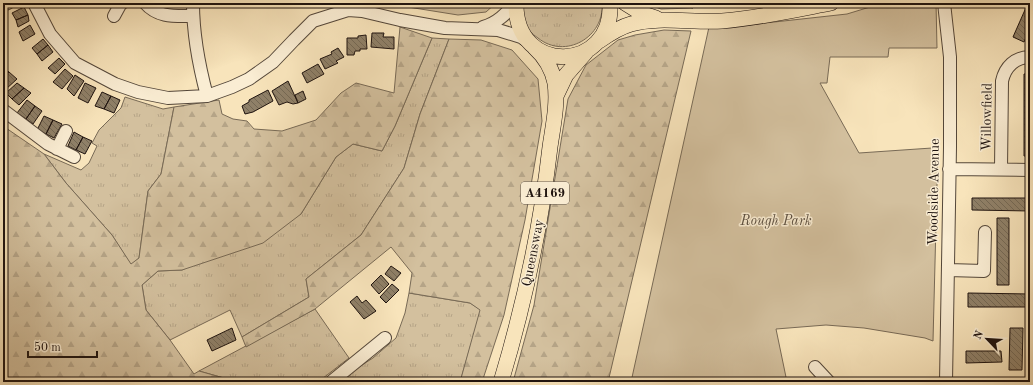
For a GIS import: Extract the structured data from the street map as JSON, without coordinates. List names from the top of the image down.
{
  "streets": {
    "main road": ["A4169", "Queensway"],
    "street": ["Willowfield", "Woodside Avenue"]
  },
  "crossings": [
    ["Willowfield", "Woodside Avenue"]
  ],
  "parks": ["Rough Park"],
  "scale_bar": "50 m",
  "north": "top left"
}
